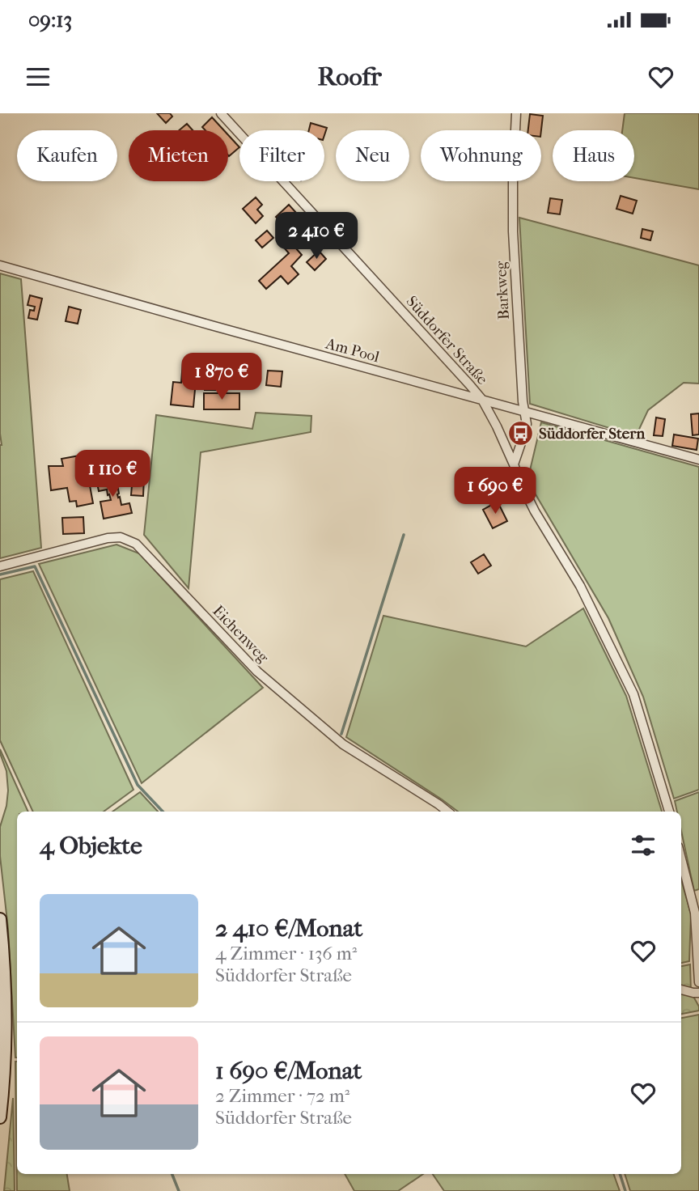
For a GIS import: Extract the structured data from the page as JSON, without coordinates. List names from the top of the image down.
{
  "streets": {
    "street": [
      "Barkweg",
      "Süddorfer Straße",
      "Am Pool",
      "Eichenweg"
    ]
  },
  "crossings": [
    ["Barkweg", "Süddorfer Straße"],
    ["Barkweg", "Am Pool"],
    ["Süddorfer Straße", "Am Pool"]
  ],
  "places": {
    "bus stop": ["Süddorfer Stern"]
  },
  "page": {
    "status": "09:13",
    "header": "Roofr",
    "chip": [
      "Kaufen",
      "Mieten",
      "Filter",
      "Neu",
      "Wohnung",
      "Haus"
    ],
    "price": [
      "2 410 €",
      "1 870 €",
      "1 110 €",
      "1 690 €"
    ],
    "heading": "4 Objekte",
    "list": [
      {
        "name": "2 410 €/Monat",
        "note": "4 Zimmer · 136 m² · Süddorfer Straße"
      },
      {
        "name": "1 690 €/Monat",
        "note": "2 Zimmer · 72 m² · Süddorfer Straße"
      }
    ]
  }
}
